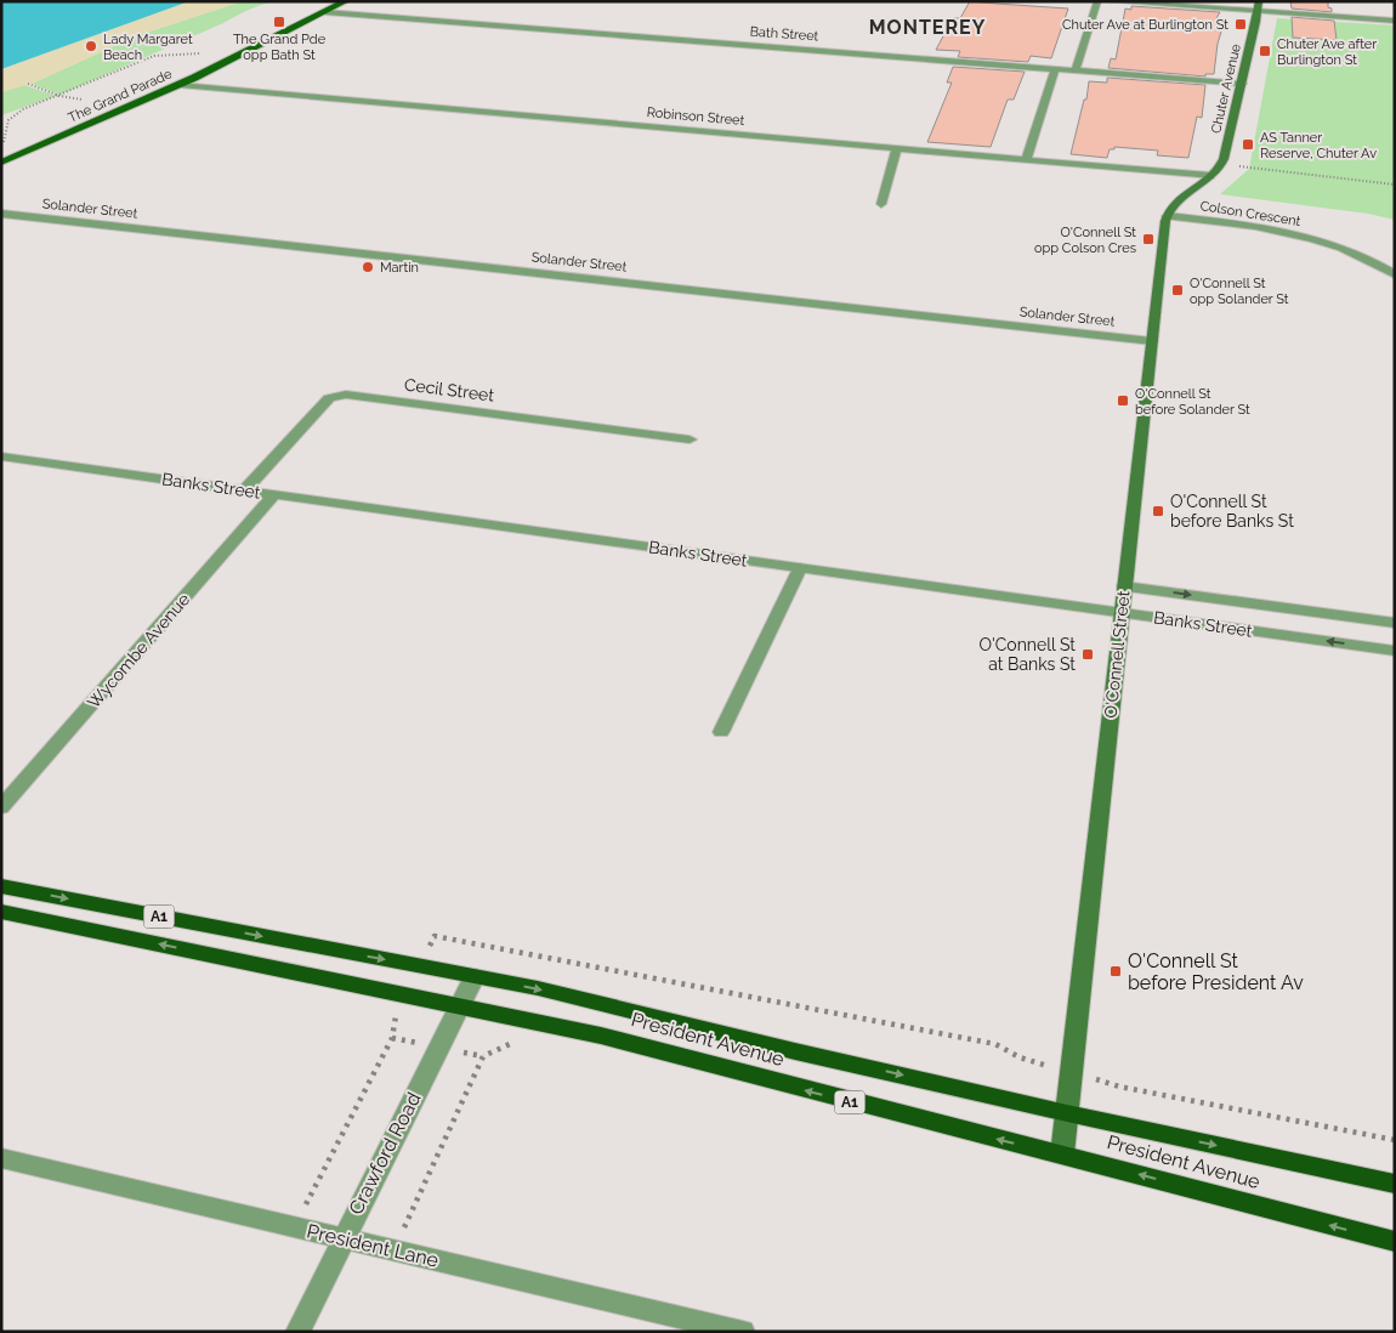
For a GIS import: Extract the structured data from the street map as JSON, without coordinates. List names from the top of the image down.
{
  "streets": {
    "highway": ["A1", "President Avenue"],
    "main road": ["Chuter Avenue", "The Grand Parade", "O'Connell Street"],
    "street": [
      "Bath Street",
      "Robinson Street",
      "Solander Street",
      "Colson Crescent",
      "Cecil Street",
      "Banks Street",
      "Wycombe Avenue",
      "Crawford Road",
      "President Lane"
    ]
  },
  "crossings": [
    ["Bath Street", "Chuter Avenue"],
    ["Bath Street", "The Grand Parade"],
    ["The Grand Parade", "Robinson Street"],
    ["Solander Street", "O'Connell Street"],
    ["Colson Crescent", "O'Connell Street"],
    ["Cecil Street", "Banks Street"],
    ["Banks Street", "Wycombe Avenue"],
    ["Banks Street", "O'Connell Street"],
    ["O'Connell Street", "President Avenue"],
    ["President Avenue", "Crawford Road"],
    ["Crawford Road", "President Lane"]
  ],
  "districts": ["MONTEREY"],
  "places": {
    "transit": [
      "The Grand Pde opp Bath St",
      "Chuter Ave at Burlington St",
      "Chuter Ave after Burlington St",
      "AS Tanner Reserve, Chuter Av",
      "O'Connell St opp Colson Cres",
      "O'Connell St opp Solander St",
      "O'Connell St before Solander St",
      "O'Connell St before Banks St",
      "O'Connell St at Banks St",
      "O'Connell St before President Av"
    ],
    "other": ["Lady Margaret Beach", "Martin"]
  }
}
